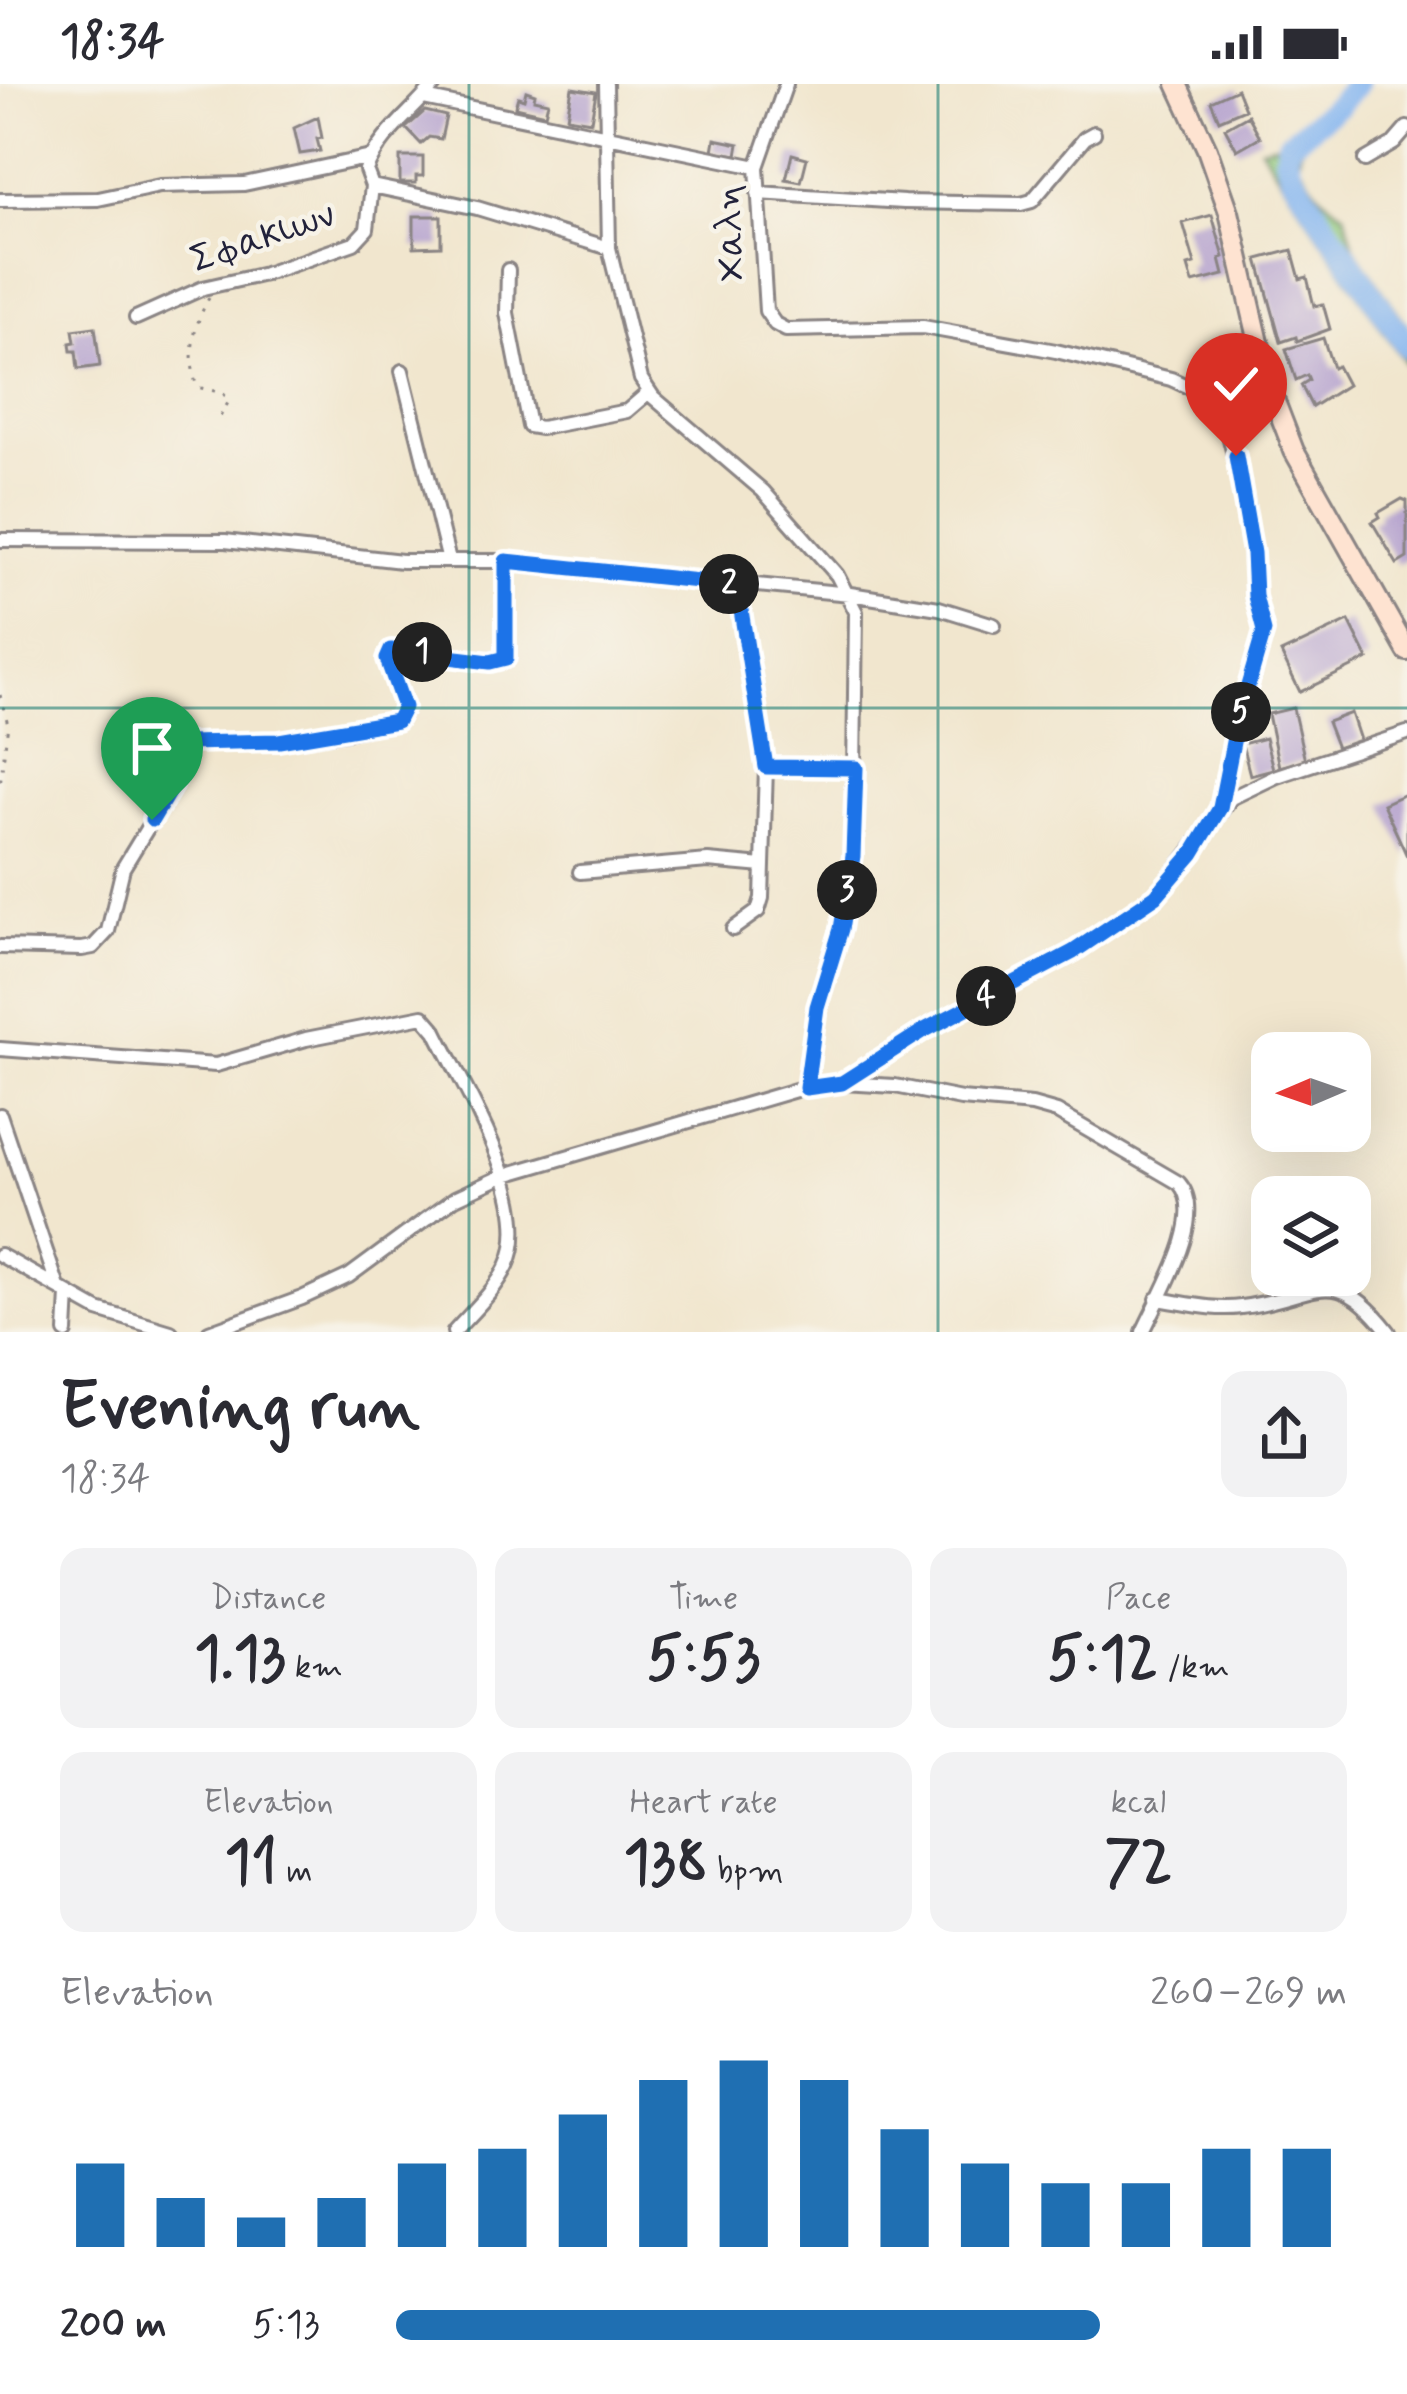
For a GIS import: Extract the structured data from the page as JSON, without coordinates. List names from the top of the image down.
{
  "streets": {
    "street": ["Χαλη", "Σφακιων"]
  },
  "north": "left",
  "page": {
    "status": "18:34",
    "pins": [
      "2",
      "1",
      "5",
      "3",
      "4"
    ],
    "heading": ["Evening run", "18:34"],
    "stats": [
      ["Distance", "1.13 km"],
      ["Time", "5:53"],
      ["Pace", "5:12 /km"],
      ["Elevation", "11 m"],
      ["Heart rate", "138 bpm"],
      ["kcal", "72"]
    ],
    "chart": ["Elevation", "260–269 m"],
    "list": [
      {
        "name": "200 m",
        "note": "5:13"
      }
    ]
  }
}
